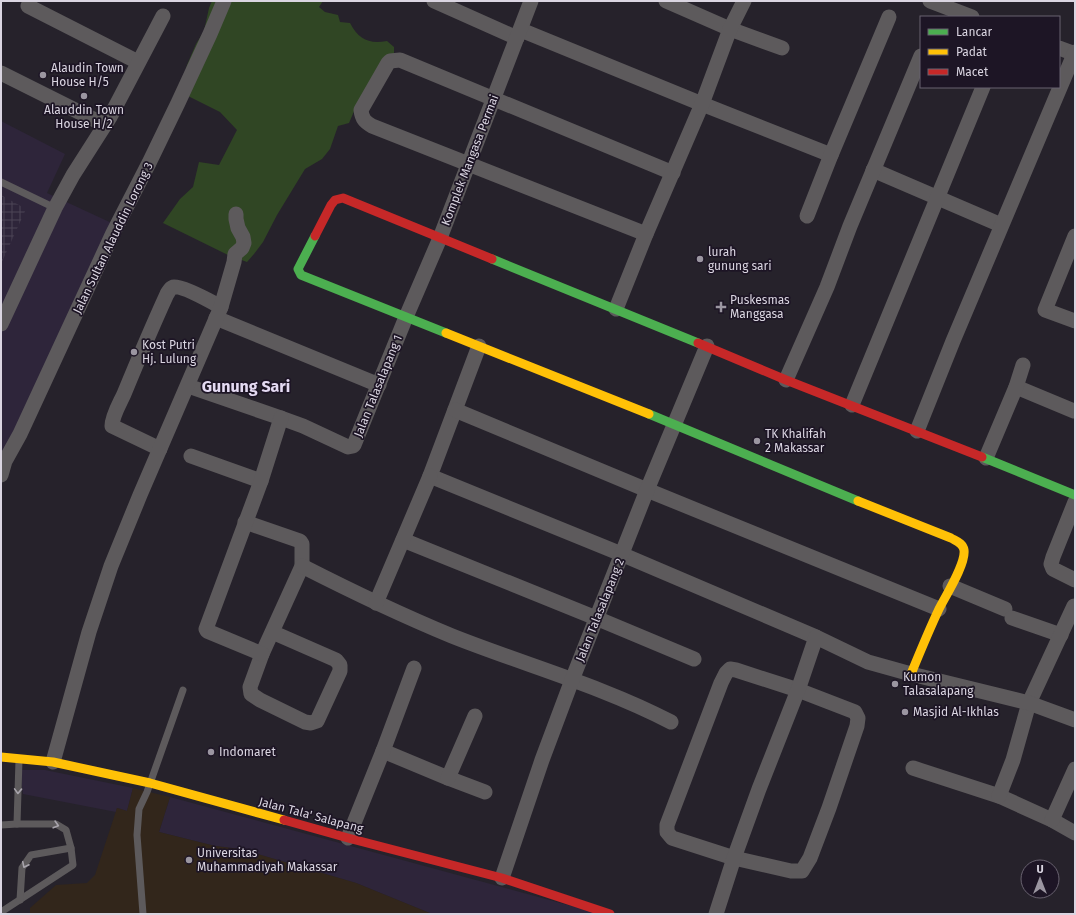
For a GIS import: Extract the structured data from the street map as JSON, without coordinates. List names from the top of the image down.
{
  "streets": {
    "street": [
      "Komplek Mangasa Permai",
      "Jalan Sultan Alauddin Lorong 3",
      "Jalan Talasalapang 1",
      "Jalan Talasalapang 2",
      "Jalan Tala' Salapang"
    ]
  },
  "crossings": [
    ["Komplek Mangasa Permai", "Jalan Talasalapang 1"],
    ["Jalan Talasalapang 2", "Jalan Tala' Salapang"]
  ],
  "districts": ["Gunung Sari"],
  "places": {
    "other": [
      "Alaudin Town House H/5",
      "Alauddin Town House H/2",
      "lurah gunung sari",
      "Kost Putri Hj. Lulung",
      "TK Khalifah 2 Makassar",
      "Kumon Talasalapang",
      "Masjid Al-Ikhlas",
      "Indomaret",
      "Universitas Muhammadiyah Makassar"
    ],
    "health": ["Puskesmas Manggasa"]
  },
  "legend": ["Lancar", "Padat", "Macet"],
  "north": "top"
}
